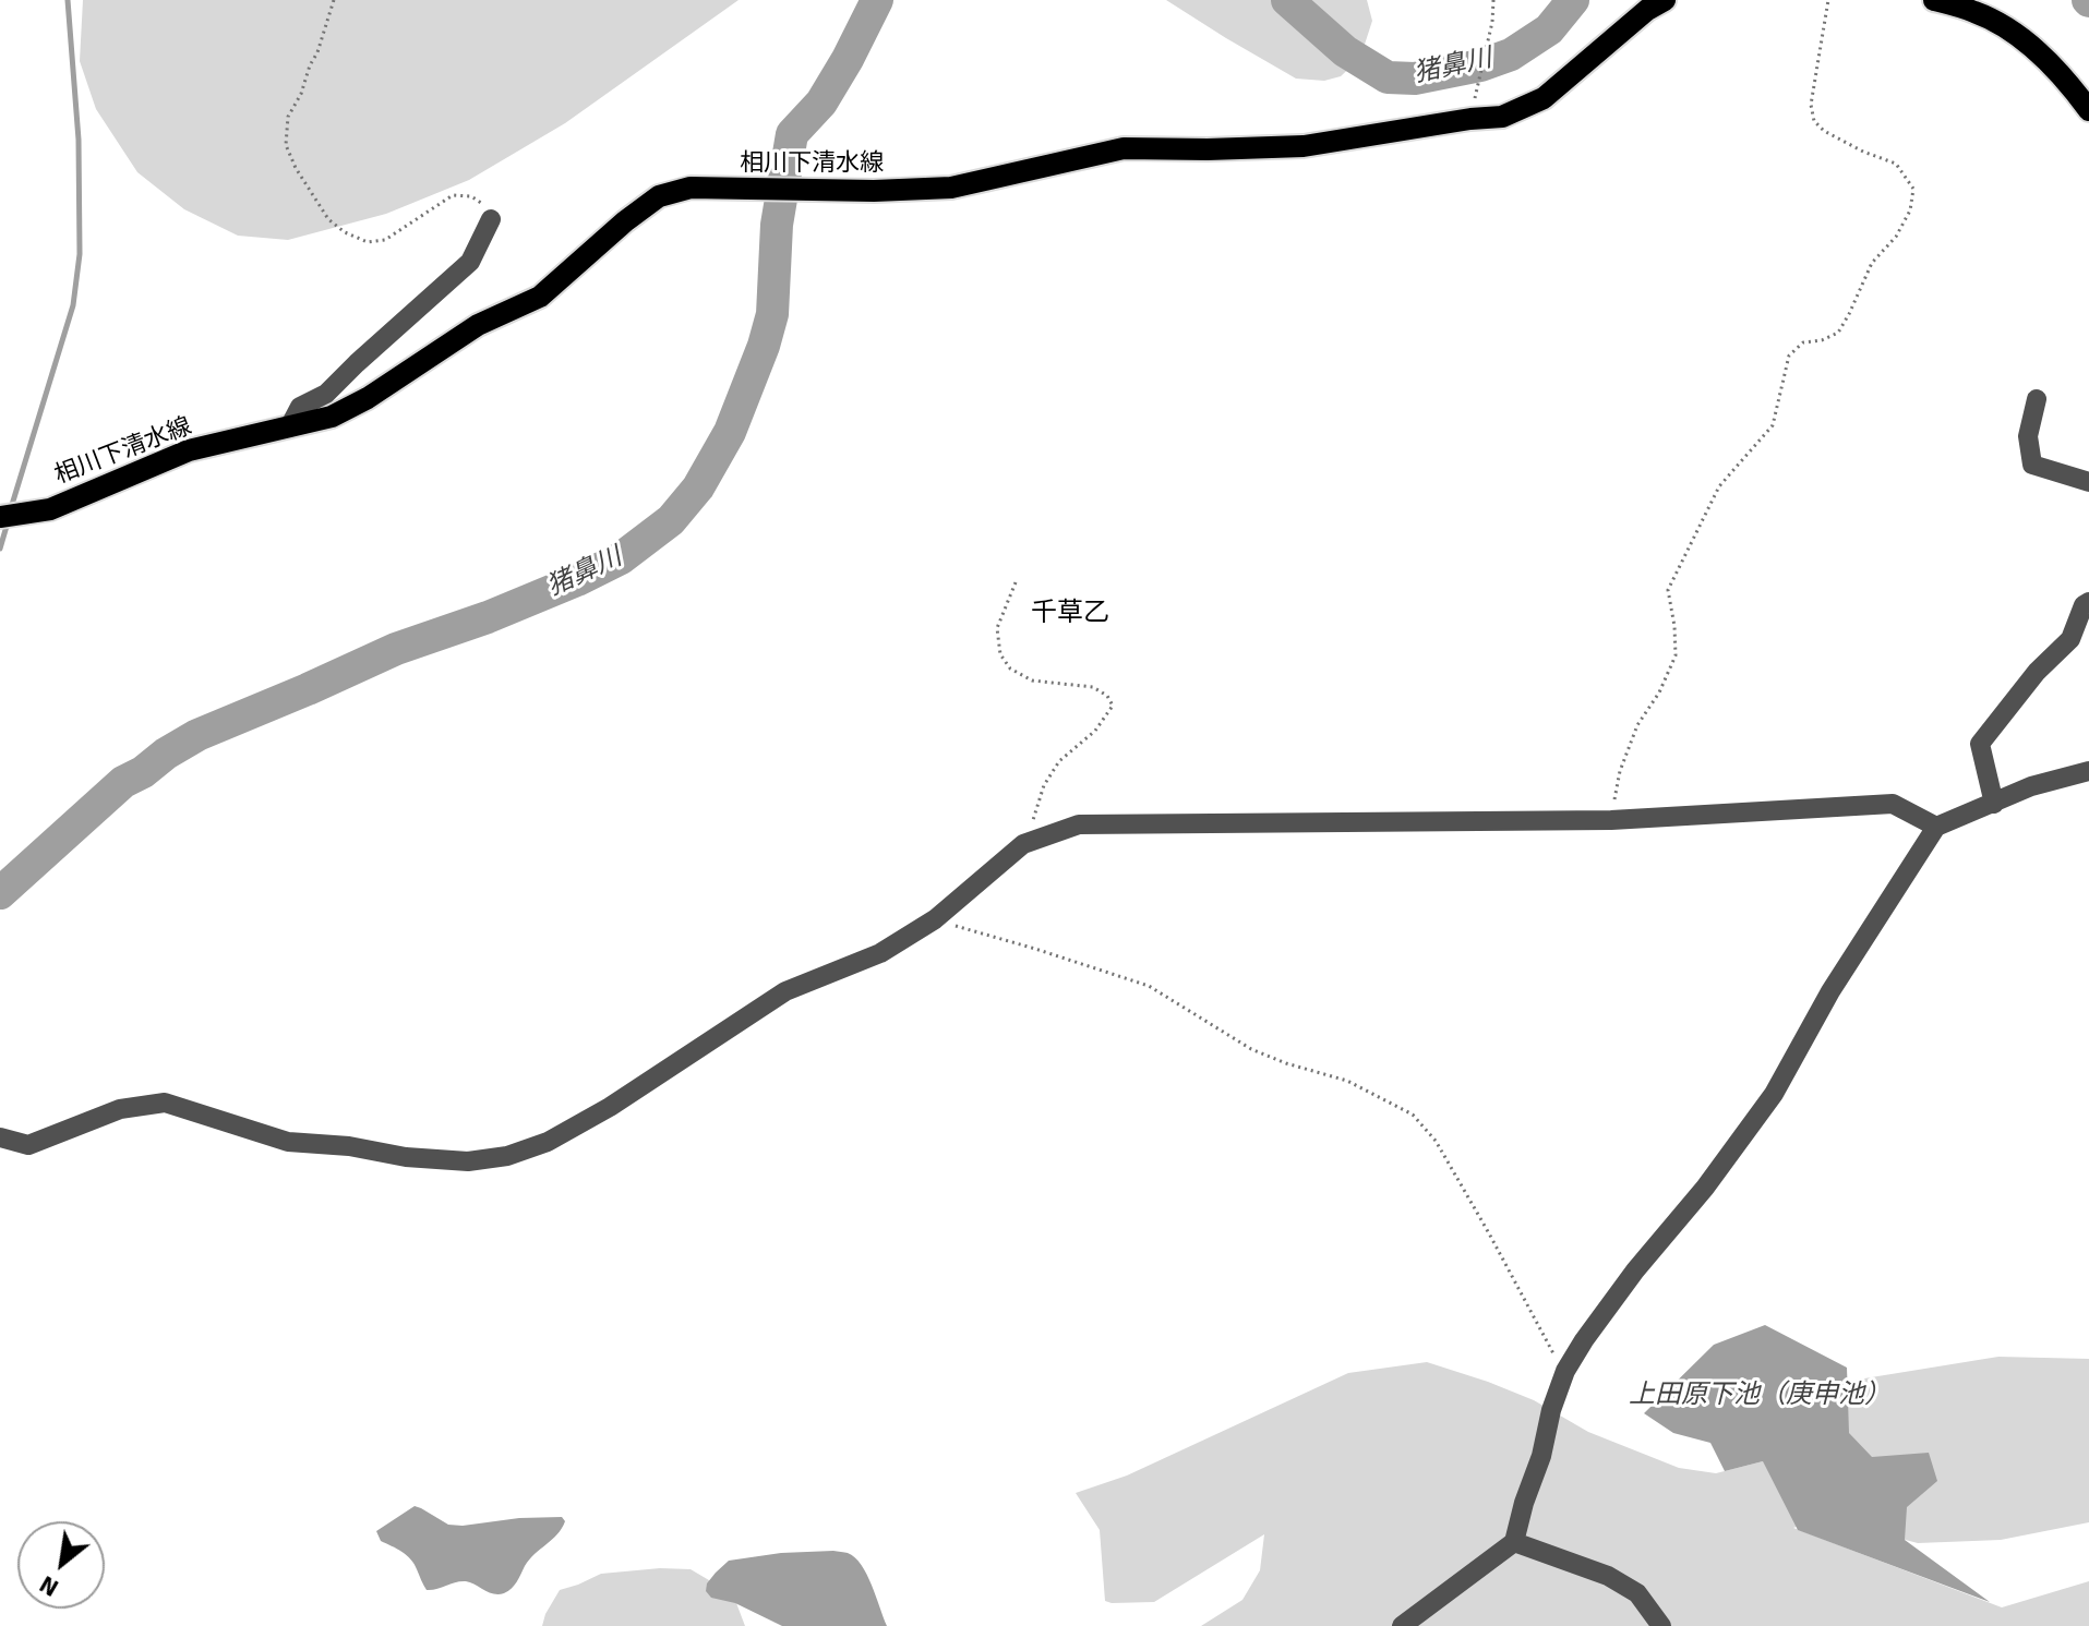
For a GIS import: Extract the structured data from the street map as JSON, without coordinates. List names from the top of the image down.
{
  "streets": {
    "main road": ["相川下清水線"]
  },
  "districts": ["千草乙"],
  "water": ["猪鼻川", "上田原下池（庚申池）"],
  "north": "bottom left"
}
